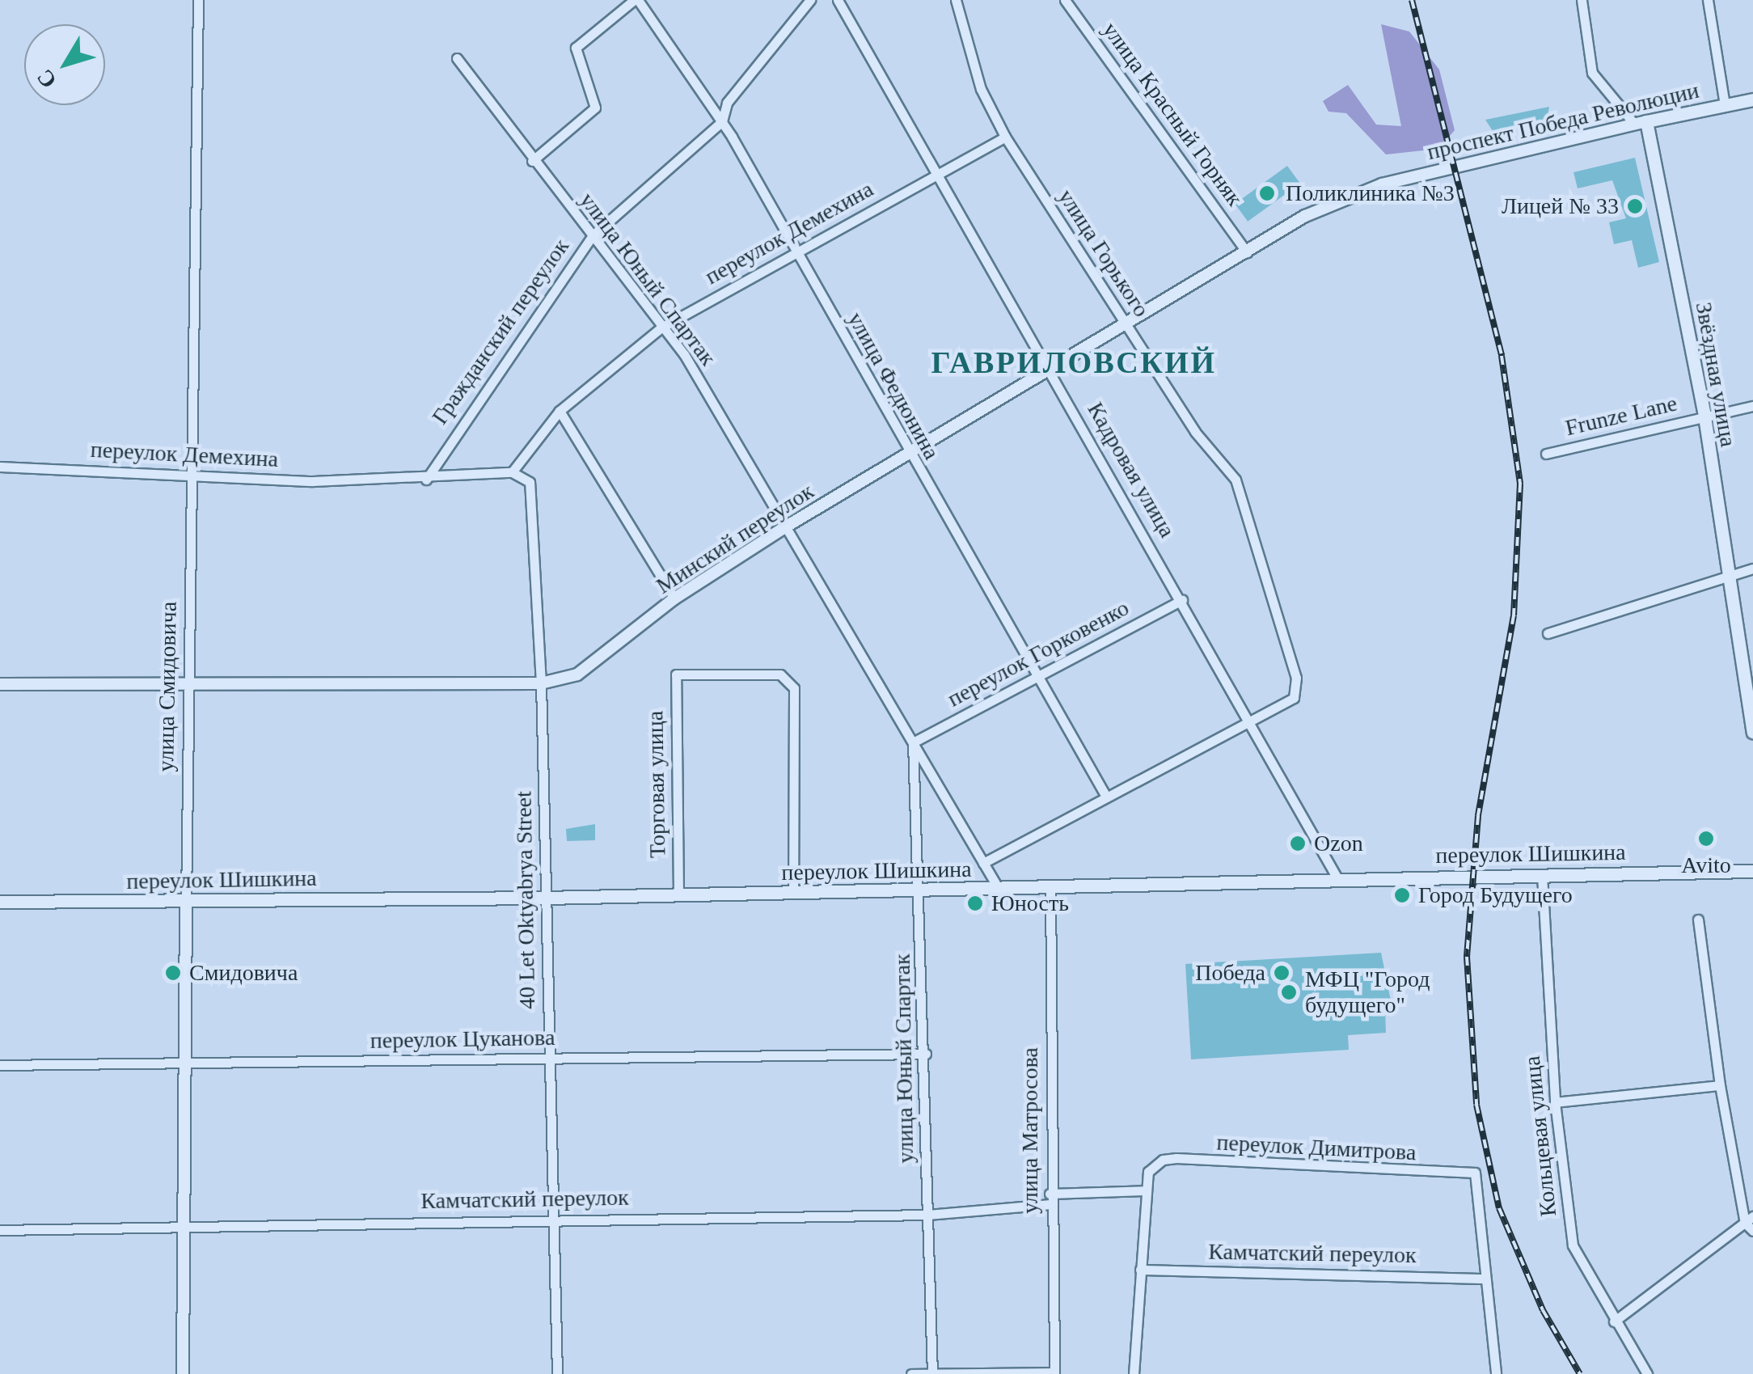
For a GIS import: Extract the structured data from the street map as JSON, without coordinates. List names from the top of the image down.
{
  "streets": {
    "main road": ["проспект Победа Революции", "Звёздная улица", "переулок Шишкина"],
    "street": [
      "улица Красный Горняк",
      "переулок Демехина",
      "улица Горького",
      "улица Юный Спартак",
      "Гражданский переулок",
      "улица Федюнина",
      "Frunze Lane",
      "Кадровая улица",
      "Минский переулок",
      "переулок Горковенко",
      "улица Смидовича",
      "Торговая улица",
      "40 Let Oktyabrya Street",
      "переулок Цуканова",
      "улица Матросова",
      "Кольцевая улица",
      "переулок Димитрова",
      "Камчатский переулок"
    ]
  },
  "crossings": [
    ["улица Красный Горняк", "Минский переулок"],
    ["проспект Победа Революции", "Звёздная улица"],
    ["проспект Победа Революции", "Минский переулок"],
    ["переулок Демехина", "улица Горького"],
    ["переулок Демехина", "улица Юный Спартак"],
    ["переулок Демехина", "Гражданский переулок"],
    ["переулок Демехина", "улица Федюнина"],
    ["переулок Демехина", "Кадровая улица"],
    ["переулок Демехина", "улица Смидовича"],
    ["переулок Демехина", "40 Let Oktyabrya Street"],
    ["улица Горького", "Минский переулок"],
    ["улица Горького", "переулок Шишкина"],
    ["улица Юный Спартак", "Гражданский переулок"],
    ["улица Юный Спартак", "Минский переулок"],
    ["улица Юный Спартак", "переулок Горковенко"],
    ["улица Юный Спартак", "переулок Шишкина"],
    ["улица Юный Спартак", "переулок Цуканова"],
    ["улица Юный Спартак", "Камчатский переулок"],
    ["Гражданский переулок", "улица Федюнина"],
    ["Звёздная улица", "Frunze Lane"],
    ["улица Федюнина", "Минский переулок"],
    ["улица Федюнина", "переулок Горковенко"],
    ["улица Федюнина", "переулок Шишкина"],
    ["Кадровая улица", "Минский переулок"],
    ["Кадровая улица", "переулок Горковенко"],
    ["Кадровая улица", "переулок Шишкина"],
    ["Минский переулок", "улица Смидовича"],
    ["Минский переулок", "40 Let Oktyabrya Street"],
    ["улица Смидовича", "переулок Шишкина"],
    ["улица Смидовича", "переулок Цуканова"],
    ["улица Смидовича", "Камчатский переулок"],
    ["Торговая улица", "переулок Шишкина"],
    ["переулок Шишкина", "40 Let Oktyabrya Street"],
    ["переулок Шишкина", "улица Матросова"],
    ["переулок Шишкина", "Кольцевая улица"],
    ["40 Let Oktyabrya Street", "переулок Цуканова"],
    ["40 Let Oktyabrya Street", "Камчатский переулок"],
    ["улица Матросова", "Камчатский переулок"],
    ["переулок Димитрова", "Камчатский переулок"]
  ],
  "districts": ["ГАВРИЛОВСКИЙ"],
  "places": [
    "Поликлиника №3",
    "Лицей № 33",
    "Avito",
    "Ozon",
    "Город Будущего",
    "Юность",
    "Смидовича",
    "Победа",
    "МФЦ \"Город будущего\""
  ],
  "north": "bottom left"
}
